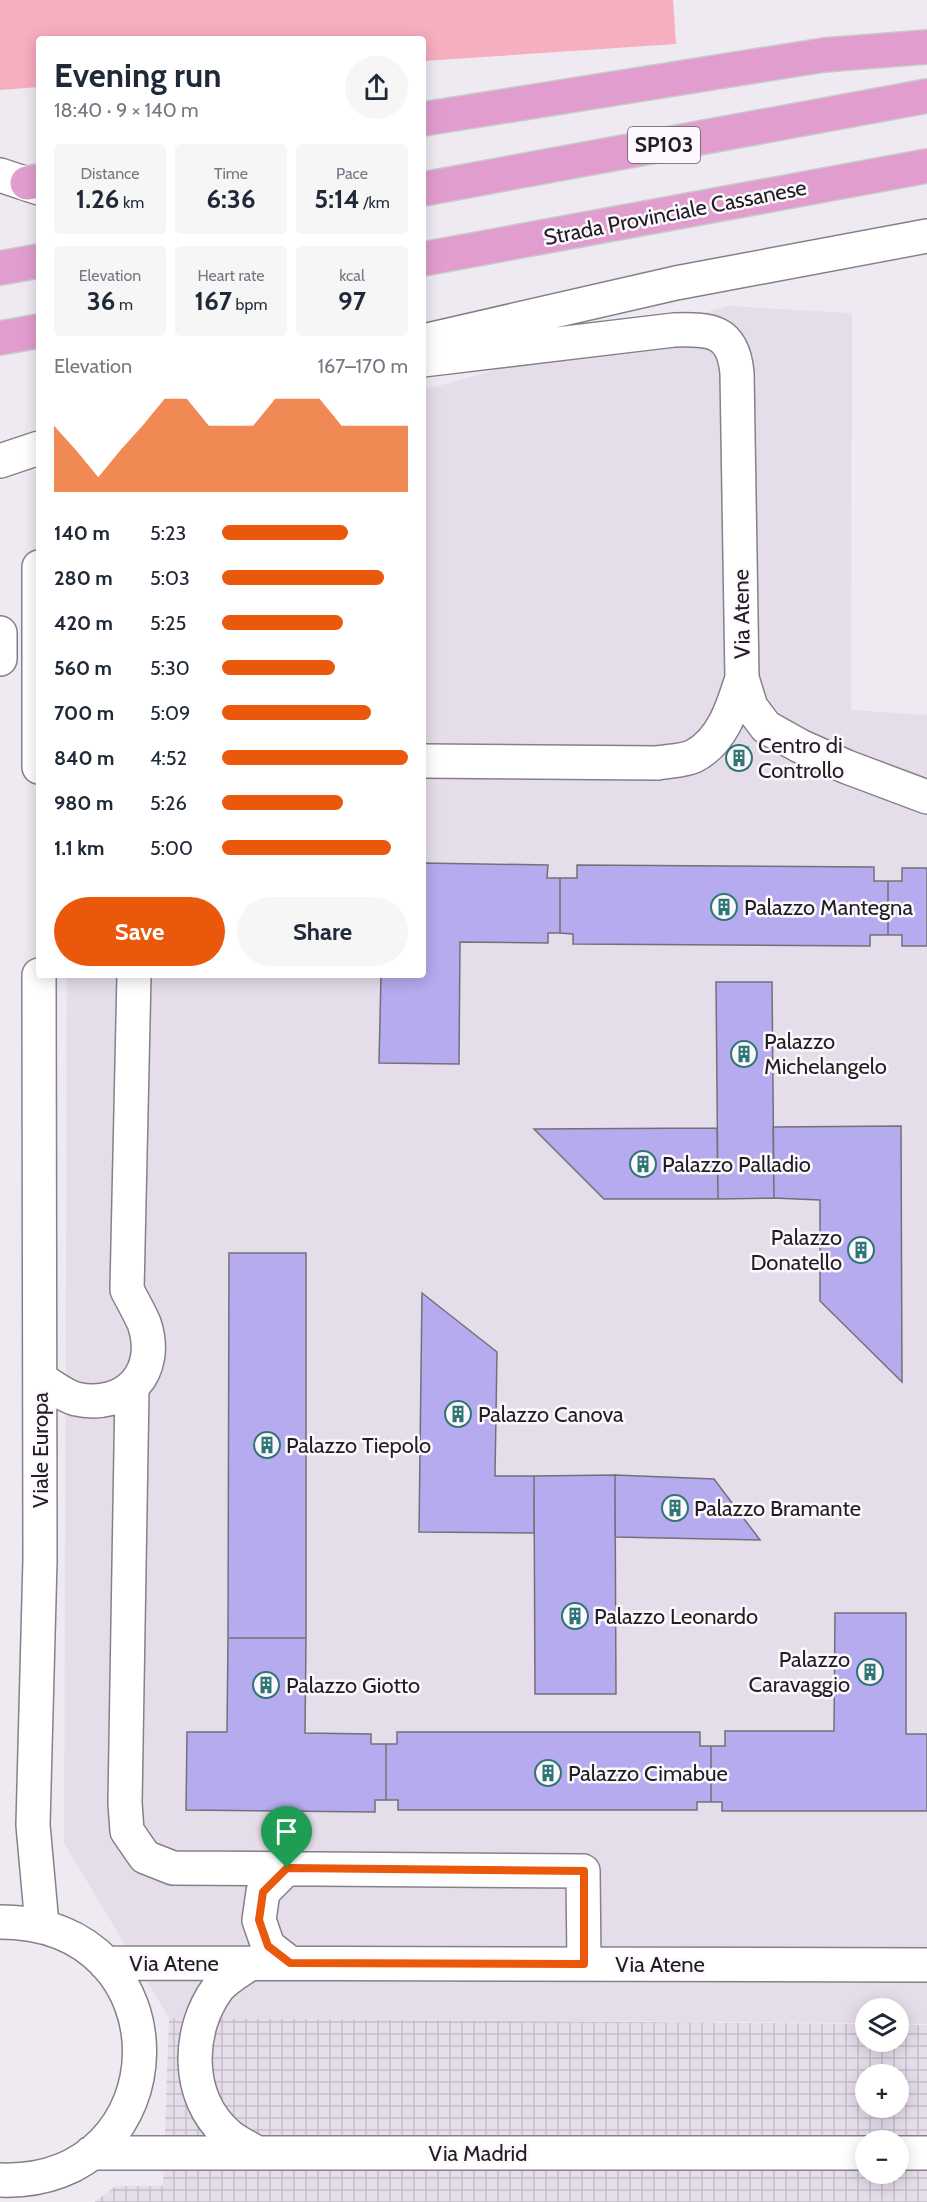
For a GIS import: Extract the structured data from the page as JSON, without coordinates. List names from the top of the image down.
{
  "streets": {
    "main road": ["SP103", "Strada Provinciale Cassanese"],
    "street": ["Via Atene", "Viale Europa", "Via Madrid"]
  },
  "places": {
    "building": [
      "Centro di Controllo",
      "Palazzo Mantegna",
      "Palazzo Michelangelo",
      "Palazzo Palladio",
      "Palazzo Donatello",
      "Palazzo Canova",
      "Palazzo Tiepolo",
      "Palazzo Bramante",
      "Palazzo Leonardo",
      "Palazzo Caravaggio",
      "Palazzo Giotto",
      "Palazzo Cimabue"
    ]
  },
  "page": {
    "heading": ["Evening run", "18:40 · 9 × 140 m"],
    "stats": [
      ["Distance", "1.26 km"],
      ["Time", "6:36"],
      ["Pace", "5:14 /km"],
      ["Elevation", "36 m"],
      ["Heart rate", "167 bpm"],
      ["kcal", "97"]
    ],
    "chart": ["Elevation", "167–170 m"],
    "list": [
      {
        "name": "140 m",
        "note": "5:23"
      },
      {
        "name": "280 m",
        "note": "5:03"
      },
      {
        "name": "420 m",
        "note": "5:25"
      },
      {
        "name": "560 m",
        "note": "5:30"
      },
      {
        "name": "700 m",
        "note": "5:09"
      },
      {
        "name": "840 m",
        "note": "4:52"
      },
      {
        "name": "980 m",
        "note": "5:26"
      },
      {
        "name": "1.1 km",
        "note": "5:00"
      }
    ],
    "buttons": ["Save", "Share"],
    "map_buttons": ["+", "−"]
  }
}
